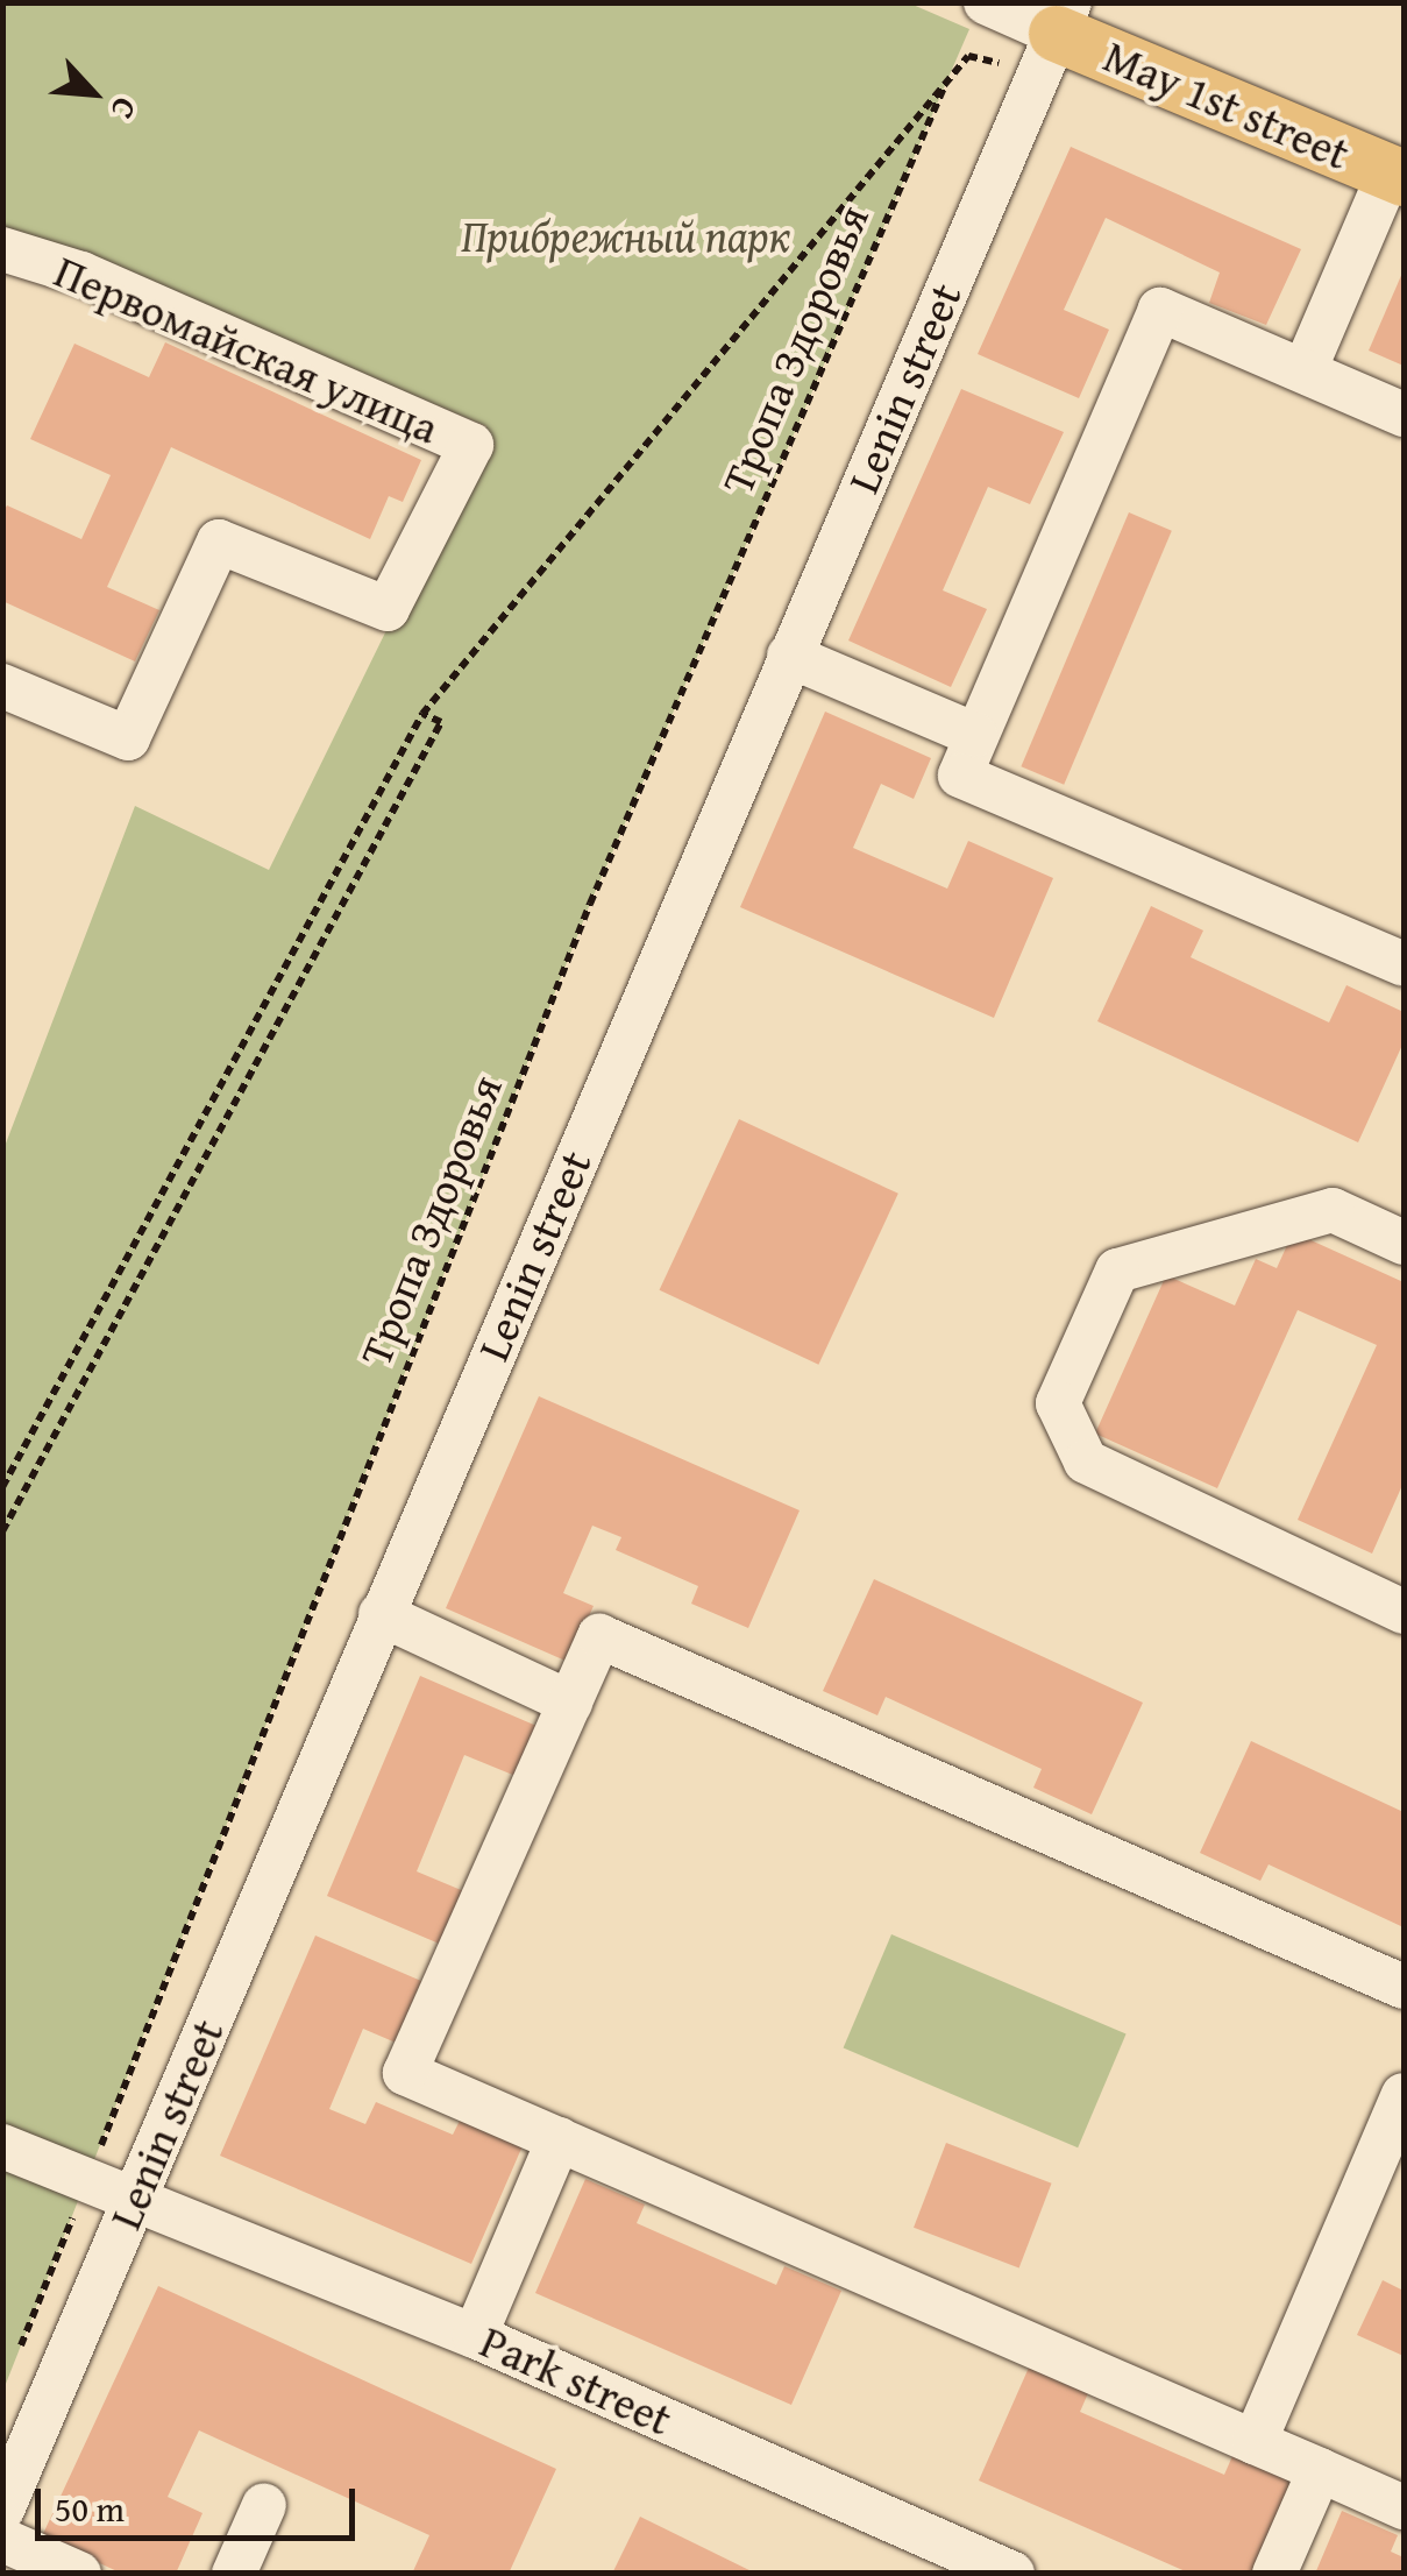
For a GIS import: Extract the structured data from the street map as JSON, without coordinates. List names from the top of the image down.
{
  "streets": {
    "main road": ["May 1st street"],
    "street": ["Первомайская улица", "Lenin street", "Park street"],
    "path": ["Тропа Здоровья"]
  },
  "crossings": [
    ["May 1st street", "Lenin street"],
    ["Lenin street", "Park street"]
  ],
  "parks": ["Прибрежный парк"],
  "scale_bar": "50 m",
  "north": "bottom right"
}
